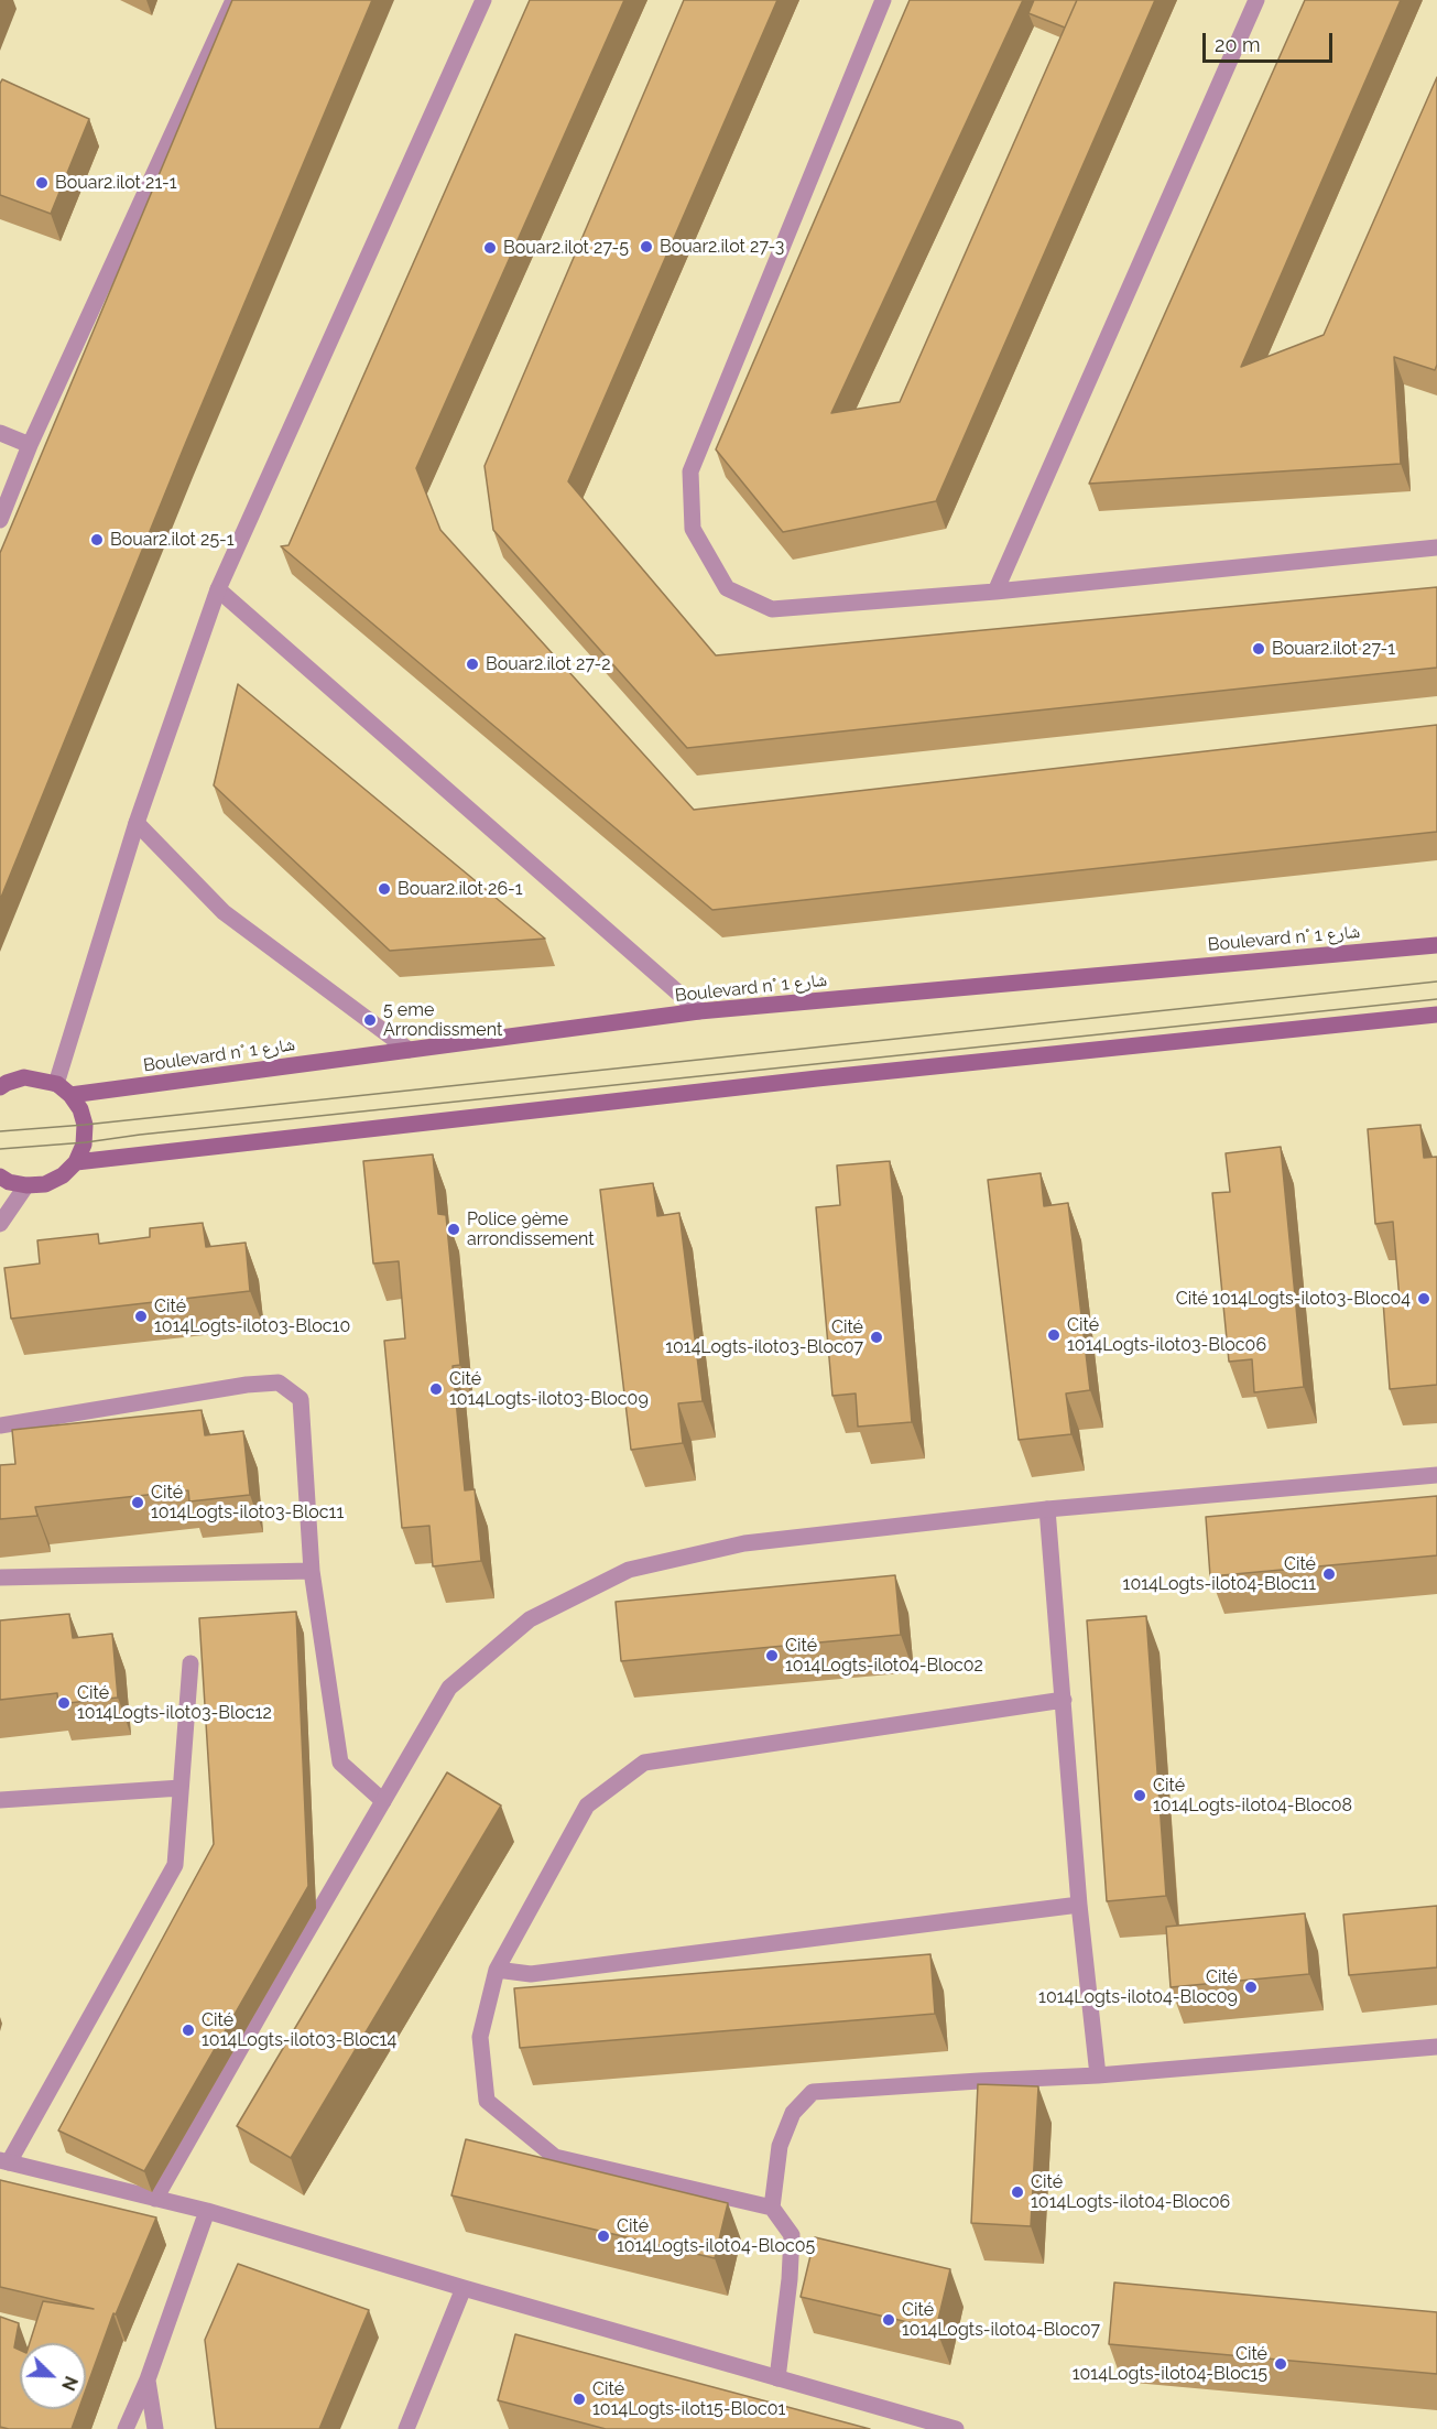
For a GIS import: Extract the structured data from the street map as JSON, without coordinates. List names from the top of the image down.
{
  "streets": {
    "main road": ["Boulevard n° شارع 1"]
  },
  "places": [
    "Bouar2.ilot 21-1",
    "Bouar2.ilot 27-3",
    "Bouar2.ilot 27-5",
    "Bouar2.ilot 25-1",
    "Bouar2.ilot 27-1",
    "Bouar2.ilot 27-2",
    "Bouar2.ilot 26-1",
    "5 eme Arrondissment",
    "Police 9ème arrondissement",
    "Cité 1014Logts-ilot03-Bloc04",
    "Cité 1014Logts-ilot03-Bloc10",
    "Cité 1014Logts-ilot03-Bloc06",
    "Cité 1014Logts-ilot03-Bloc07",
    "Cité 1014Logts-ilot03-Bloc09",
    "Cité 1014Logts-ilot03-Bloc11",
    "Cité 1014Logts-ilot04-Bloc11",
    "Cité 1014Logts-ilot04-Bloc02",
    "Cité 1014Logts-ilot03-Bloc12",
    "Cité 1014Logts-ilot04-Bloc08",
    "Cité 1014Logts-ilot04-Bloc09",
    "Cité 1014Logts-ilot03-Bloc14",
    "Cité 1014Logts-ilot04-Bloc06",
    "Cité 1014Logts-ilot04-Bloc05",
    "Cité 1014Logts-ilot04-Bloc07",
    "Cité 1014Logts-ilot04-Bloc15",
    "Cité 1014Logts-ilot15-Bloc01"
  ],
  "scale_bar": "20 m",
  "north": "bottom right"
}
